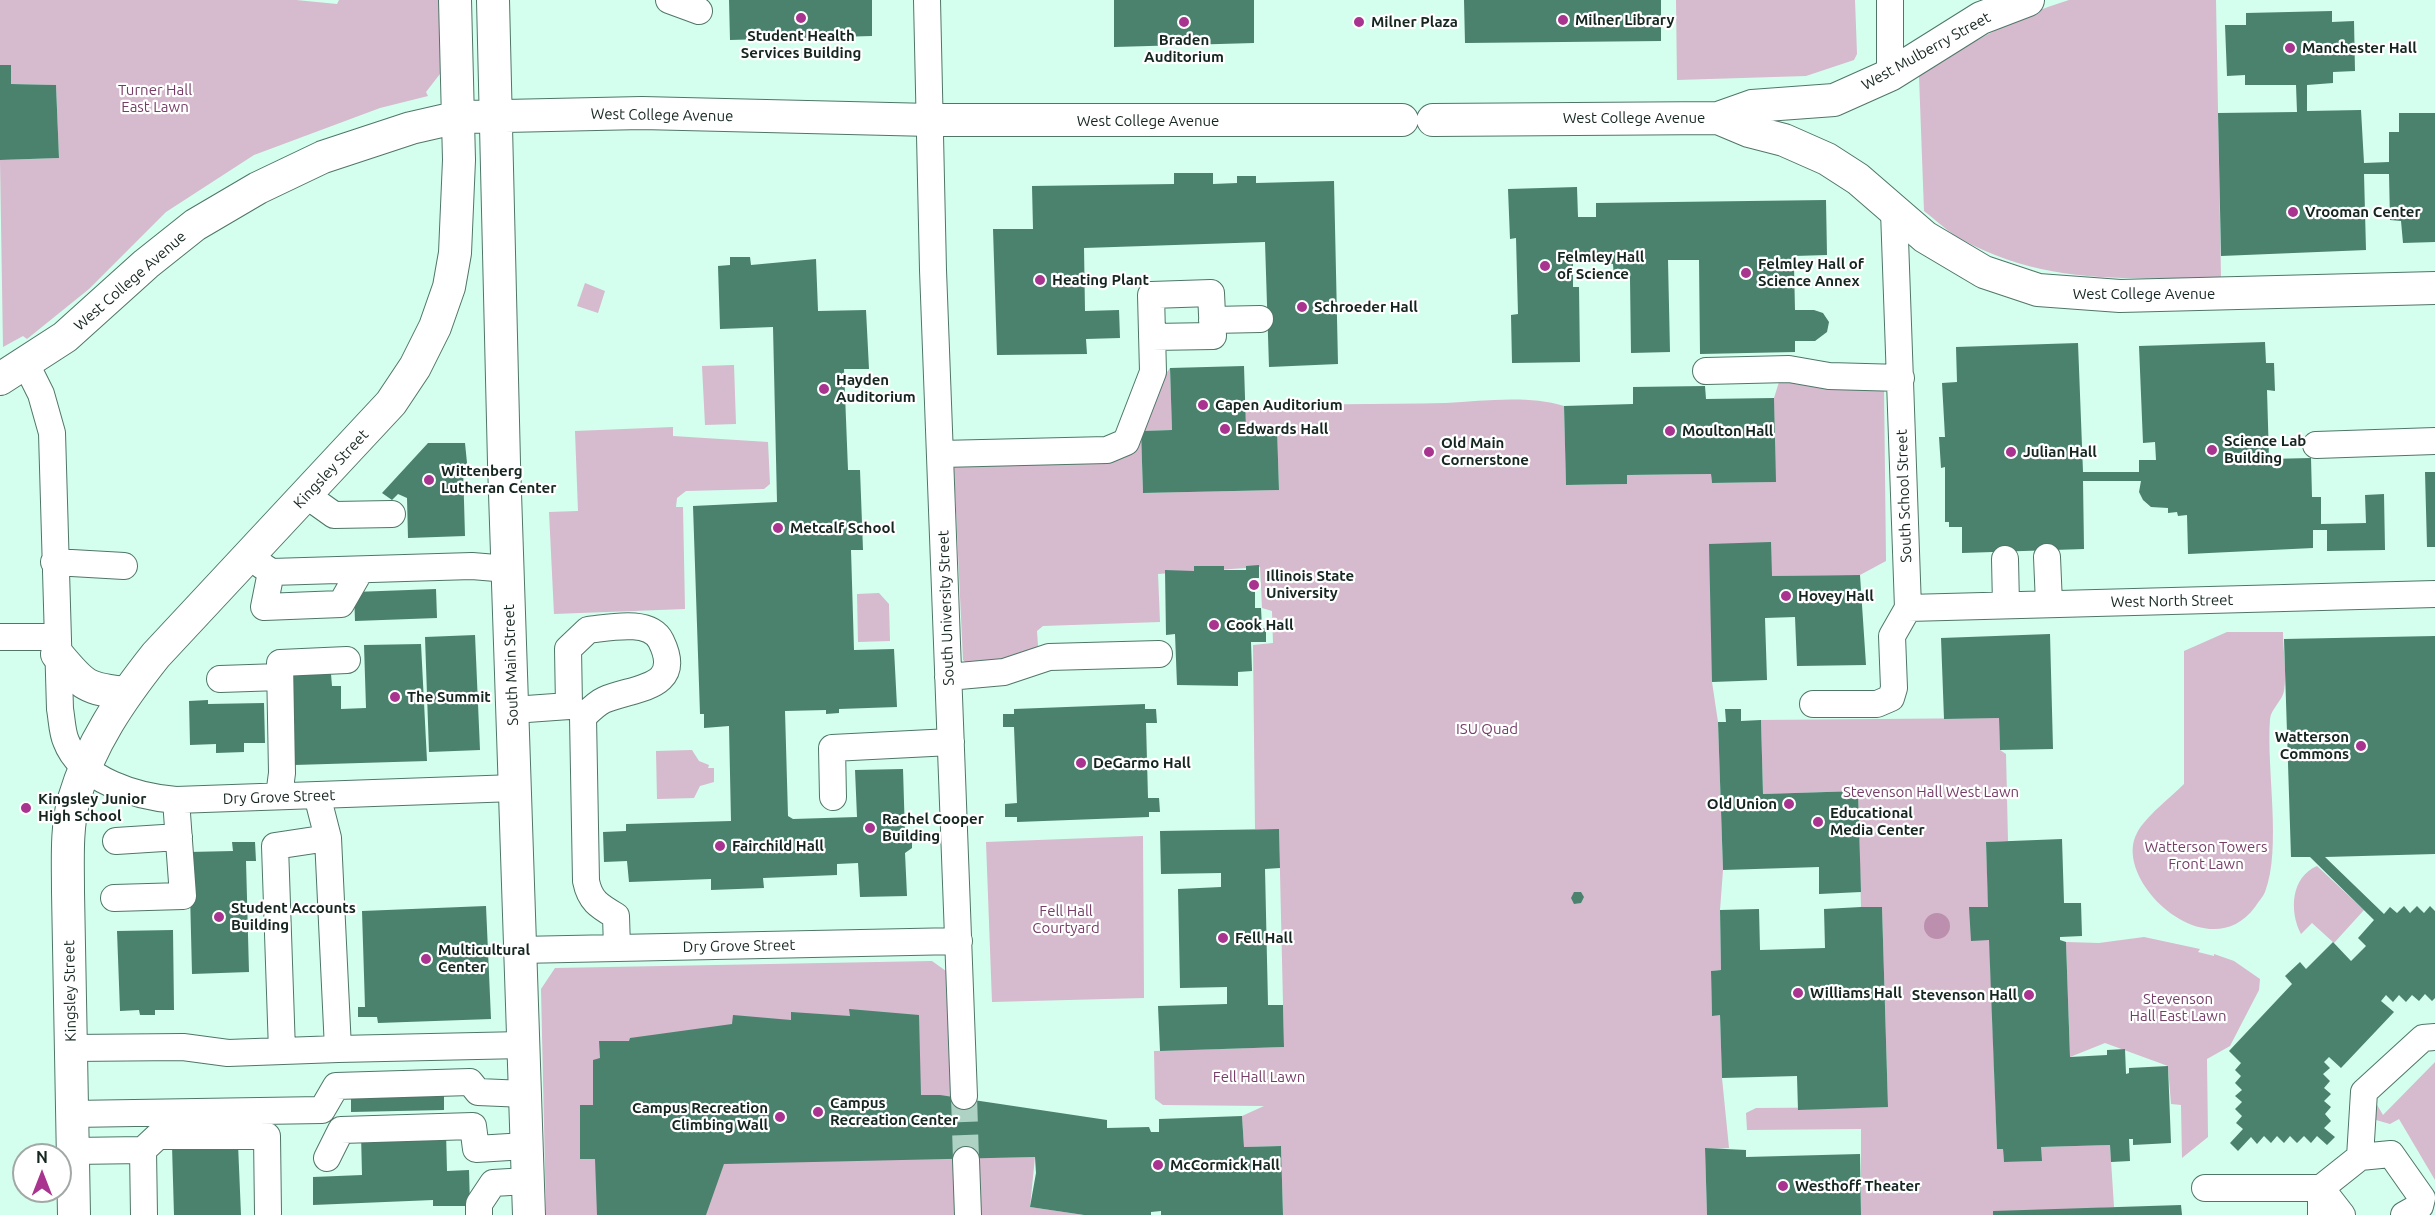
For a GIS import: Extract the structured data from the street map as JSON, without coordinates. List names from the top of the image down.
{
  "streets": {
    "main road": [
      "West Mulberry Street",
      "West College Avenue",
      "Kingsley Street",
      "South Main Street"
    ],
    "street": [
      "South School Street",
      "West North Street",
      "South University Street",
      "Dry Grove Street"
    ]
  },
  "crossings": [
    ["West Mulberry Street", "West College Avenue"],
    ["West College Avenue", "Kingsley Street"],
    ["West College Avenue", "South School Street"],
    ["West College Avenue", "South University Street"],
    ["West College Avenue", "South Main Street"],
    ["Kingsley Street", "Dry Grove Street"],
    ["South School Street", "West North Street"],
    ["South University Street", "Dry Grove Street"],
    ["South Main Street", "Dry Grove Street"]
  ],
  "parks": [
    "Turner Hall East Lawn",
    "ISU Quad",
    "Stevenson Hall West Lawn",
    "Watterson Towers Front Lawn",
    "Fell Hall Courtyard",
    "Stevenson Hall East Lawn",
    "Fell Hall Lawn"
  ],
  "places": [
    "Student Health Services Building",
    "Milner Library",
    "Braden Auditorium",
    "Milner Plaza",
    "Manchester Hall",
    "Vrooman Center",
    "Felmley Hall of Science",
    "Felmley Hall of Science Annex",
    "Heating Plant",
    "Schroeder Hall",
    "Hayden Auditorium",
    "Capen Auditorium",
    "Edwards Hall",
    "Moulton Hall",
    "Science Lab Building",
    "Old Main Cornerstone",
    "Julian Hall",
    "Wittenberg Lutheran Center",
    "Metcalf School",
    "Illinois State University",
    "Hovey Hall",
    "Cook Hall",
    "The Summit",
    "Watterson Commons",
    "DeGarmo Hall",
    "Old Union",
    "Kingsley Junior High School",
    "Educational Media Center",
    "Rachel Cooper Building",
    "Fairchild Hall",
    "Student Accounts Building",
    "Fell Hall",
    "Multicultural Center",
    "Williams Hall",
    "Stevenson Hall",
    "Campus Recreation Center",
    "Campus Recreation Climbing Wall",
    "McCormick Hall",
    "Westhoff Theater"
  ],
  "north": "top"
}
